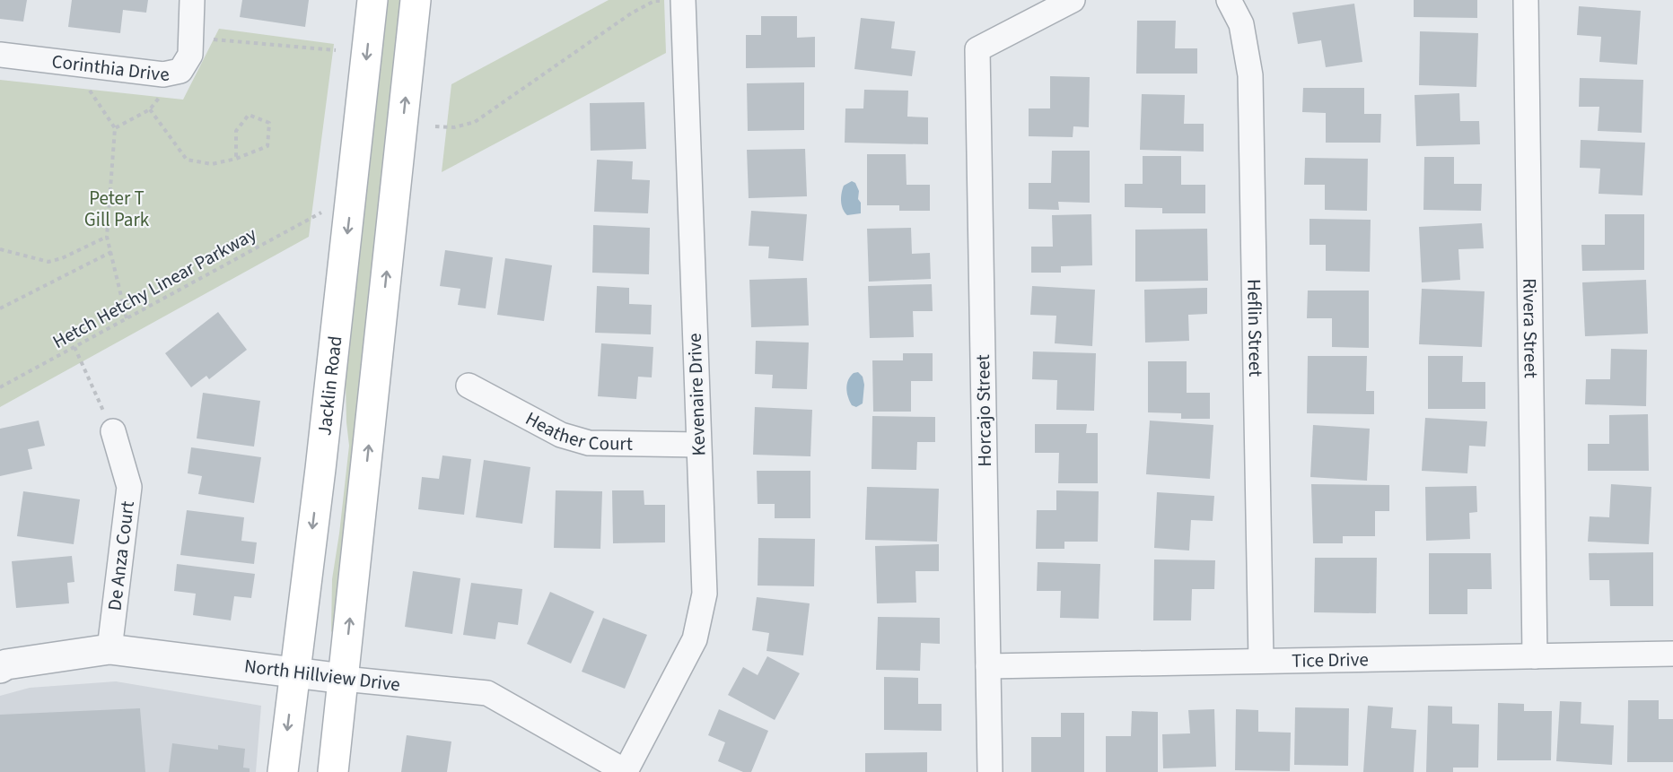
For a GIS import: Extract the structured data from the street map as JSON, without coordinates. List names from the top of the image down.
{
  "streets": {
    "main road": ["Jacklin Road"],
    "street": [
      "Corinthia Drive",
      "Heflin Street",
      "Rivera Street",
      "Kevenaire Drive",
      "Horcajo Street",
      "Heather Court",
      "De Anza Court",
      "Tice Drive",
      "North Hillview Drive"
    ],
    "path": ["Hetch Hetchy Linear Parkway"]
  },
  "crossings": [
    ["Heflin Street", "Tice Drive"],
    ["Rivera Street", "Tice Drive"],
    ["Jacklin Road", "North Hillview Drive"],
    ["Kevenaire Drive", "Heather Court"],
    ["Kevenaire Drive", "North Hillview Drive"],
    ["Horcajo Street", "Tice Drive"],
    ["De Anza Court", "North Hillview Drive"]
  ],
  "parks": ["Peter T Gill Park"]
}
